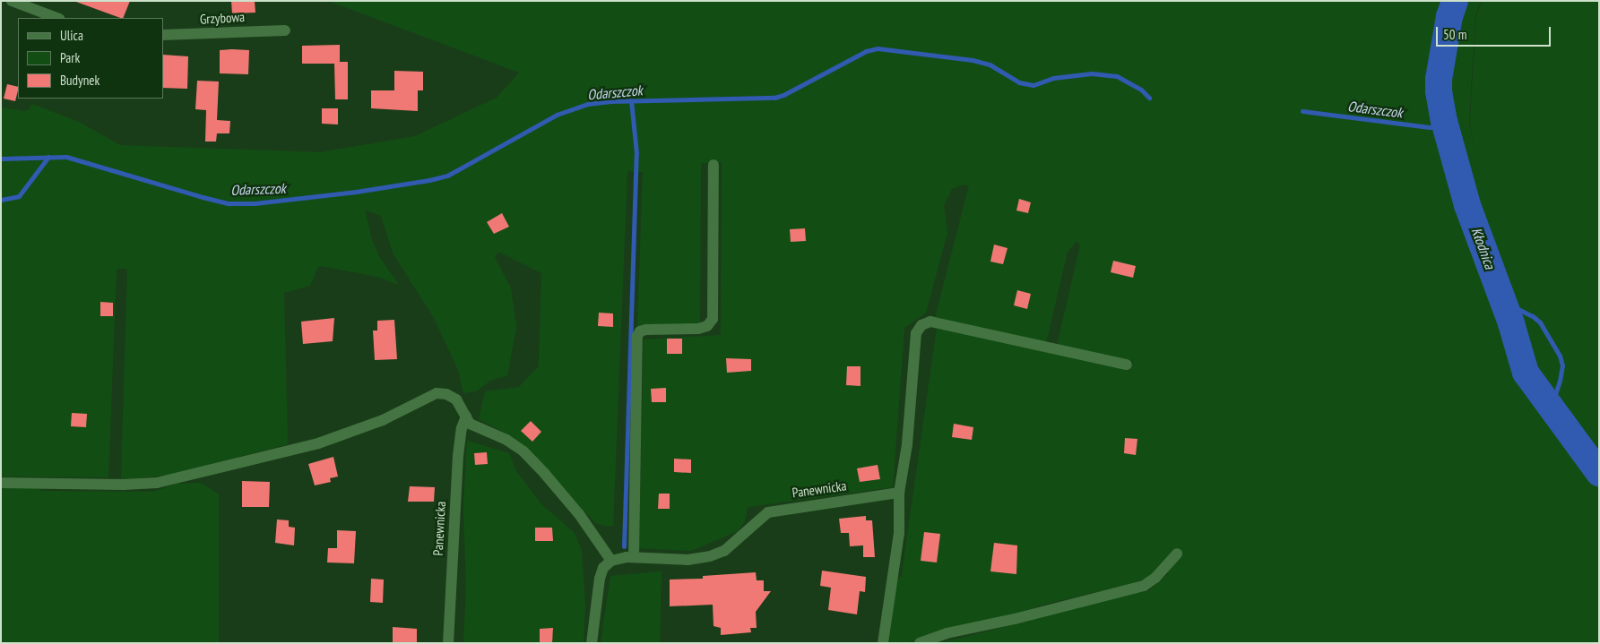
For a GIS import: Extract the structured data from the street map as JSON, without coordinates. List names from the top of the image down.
{
  "streets": {
    "street": ["Grzybowa", "Panewnicka"]
  },
  "water": ["Odarszczok", "Kłodnica"],
  "legend": ["Ulica", "Park", "Budynek"],
  "scale_bar": "50 m"
}
